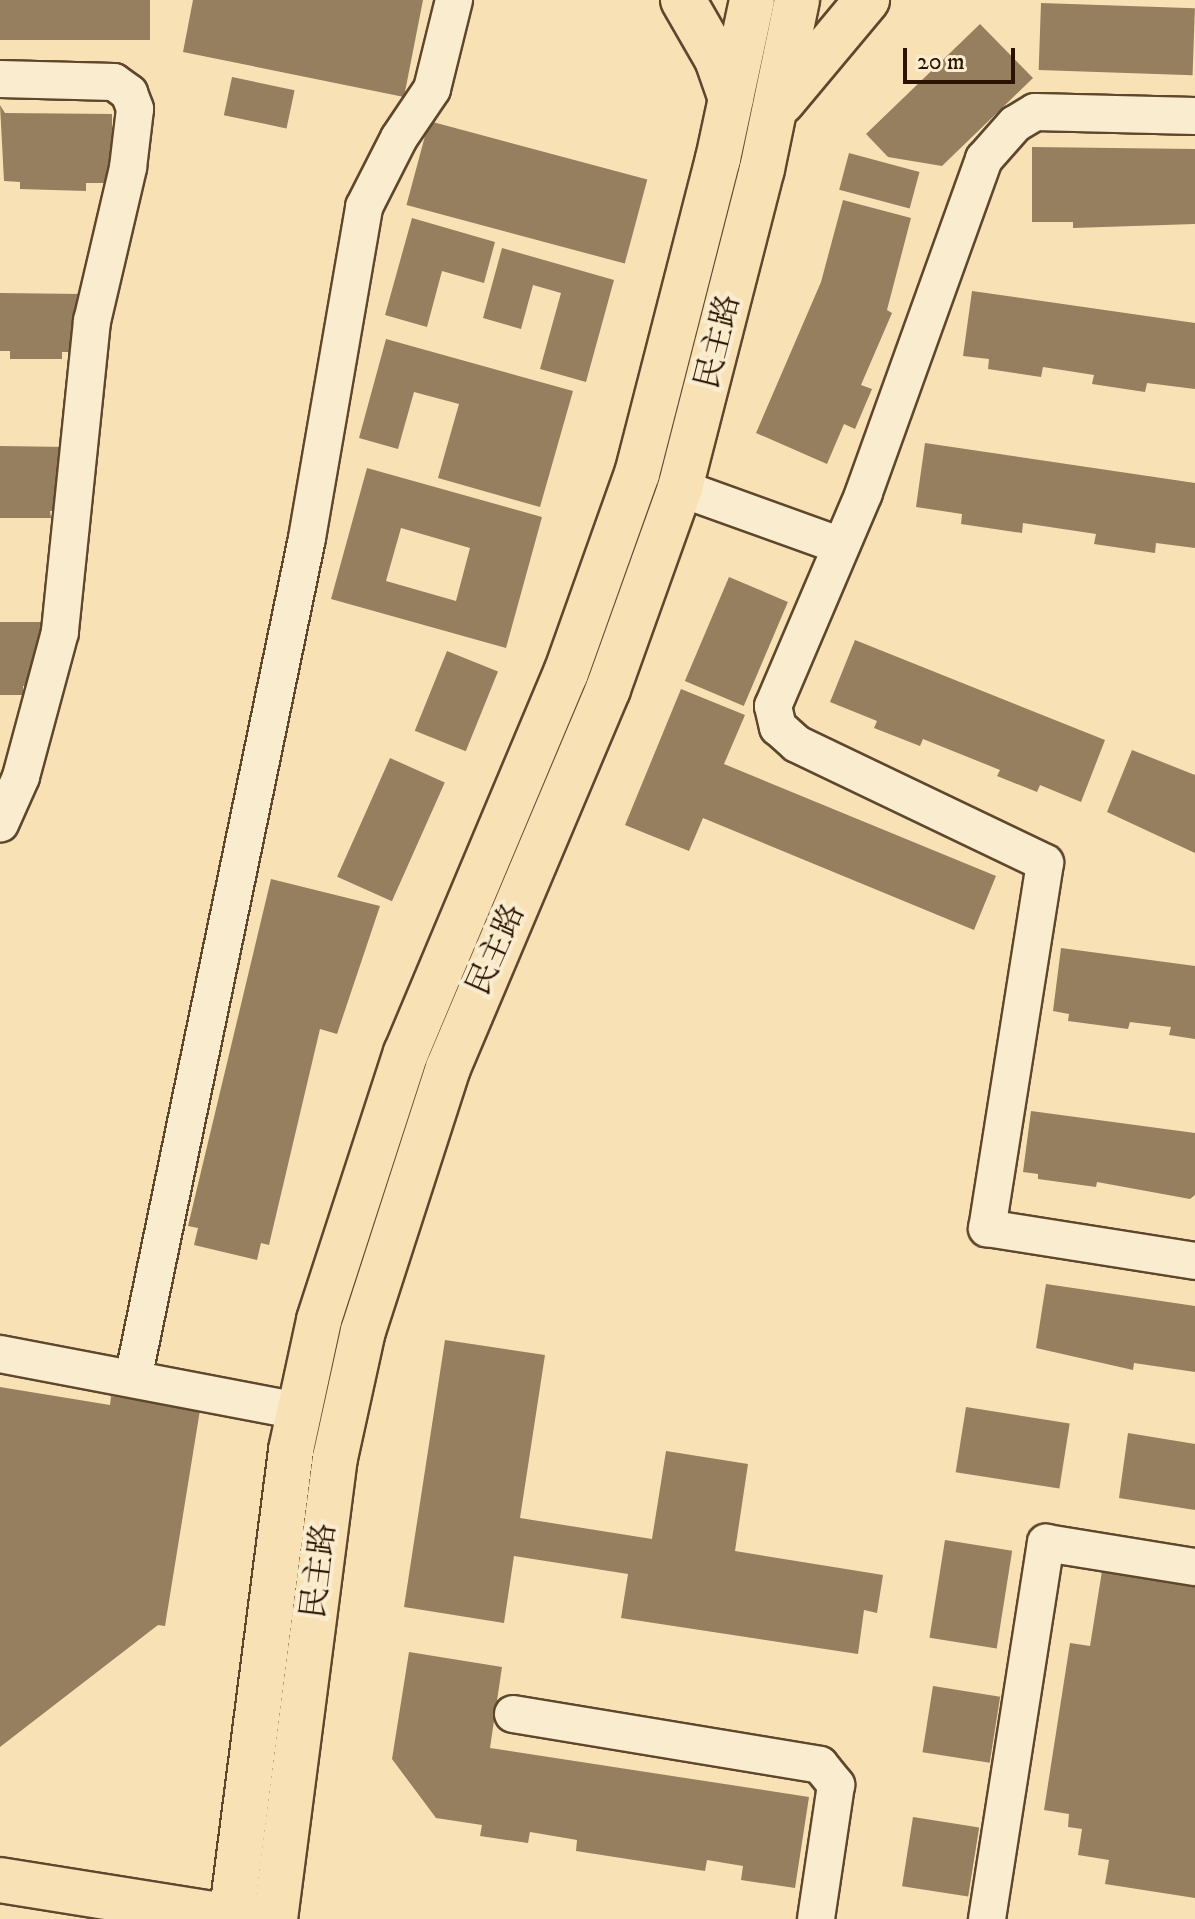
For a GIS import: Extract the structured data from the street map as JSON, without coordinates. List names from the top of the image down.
{
  "streets": {
    "main road": ["民主路"]
  },
  "scale_bar": "20 m"
}
